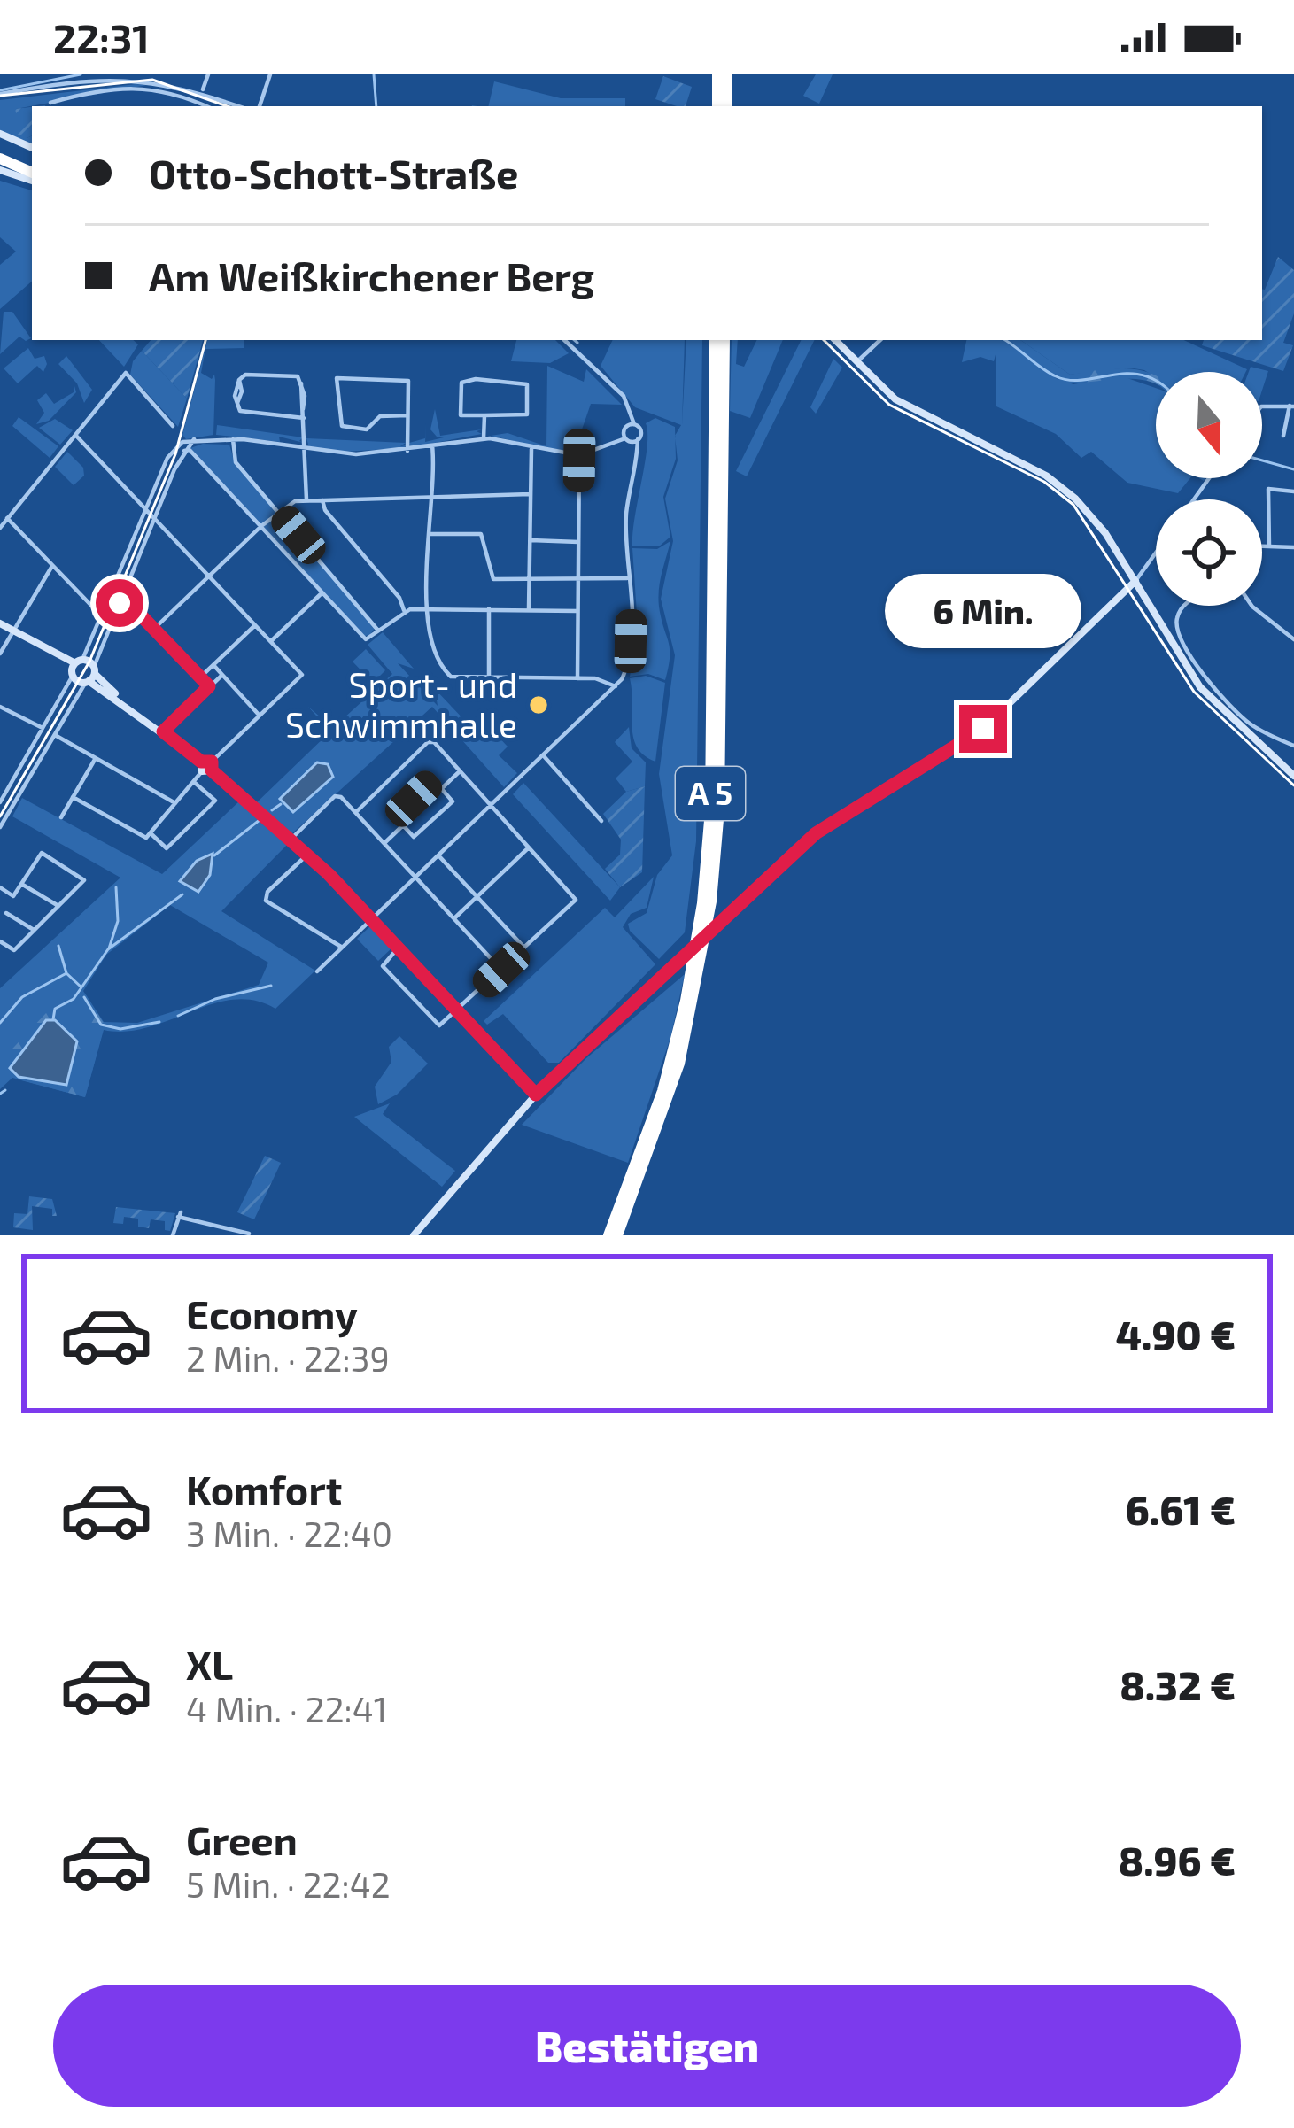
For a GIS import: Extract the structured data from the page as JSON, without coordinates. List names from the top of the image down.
{
  "streets": {
    "highway": ["A 5"]
  },
  "places": ["Sport- und Schwimmhalle"],
  "north": "bottom",
  "page": {
    "status": "22:31",
    "banner": ["Otto-Schott-Straße", "Am Weißkirchener Berg"],
    "bubble": "6 Min.",
    "list": [
      {
        "name": "Economy",
        "note": "2 Min. · 22:39",
        "value": "4.90 €"
      },
      {
        "name": "Komfort",
        "note": "3 Min. · 22:40",
        "value": "6.61 €"
      },
      {
        "name": "XL",
        "note": "4 Min. · 22:41",
        "value": "8.32 €"
      },
      {
        "name": "Green",
        "note": "5 Min. · 22:42",
        "value": "8.96 €"
      }
    ],
    "buttons": "Bestätigen"
  }
}
